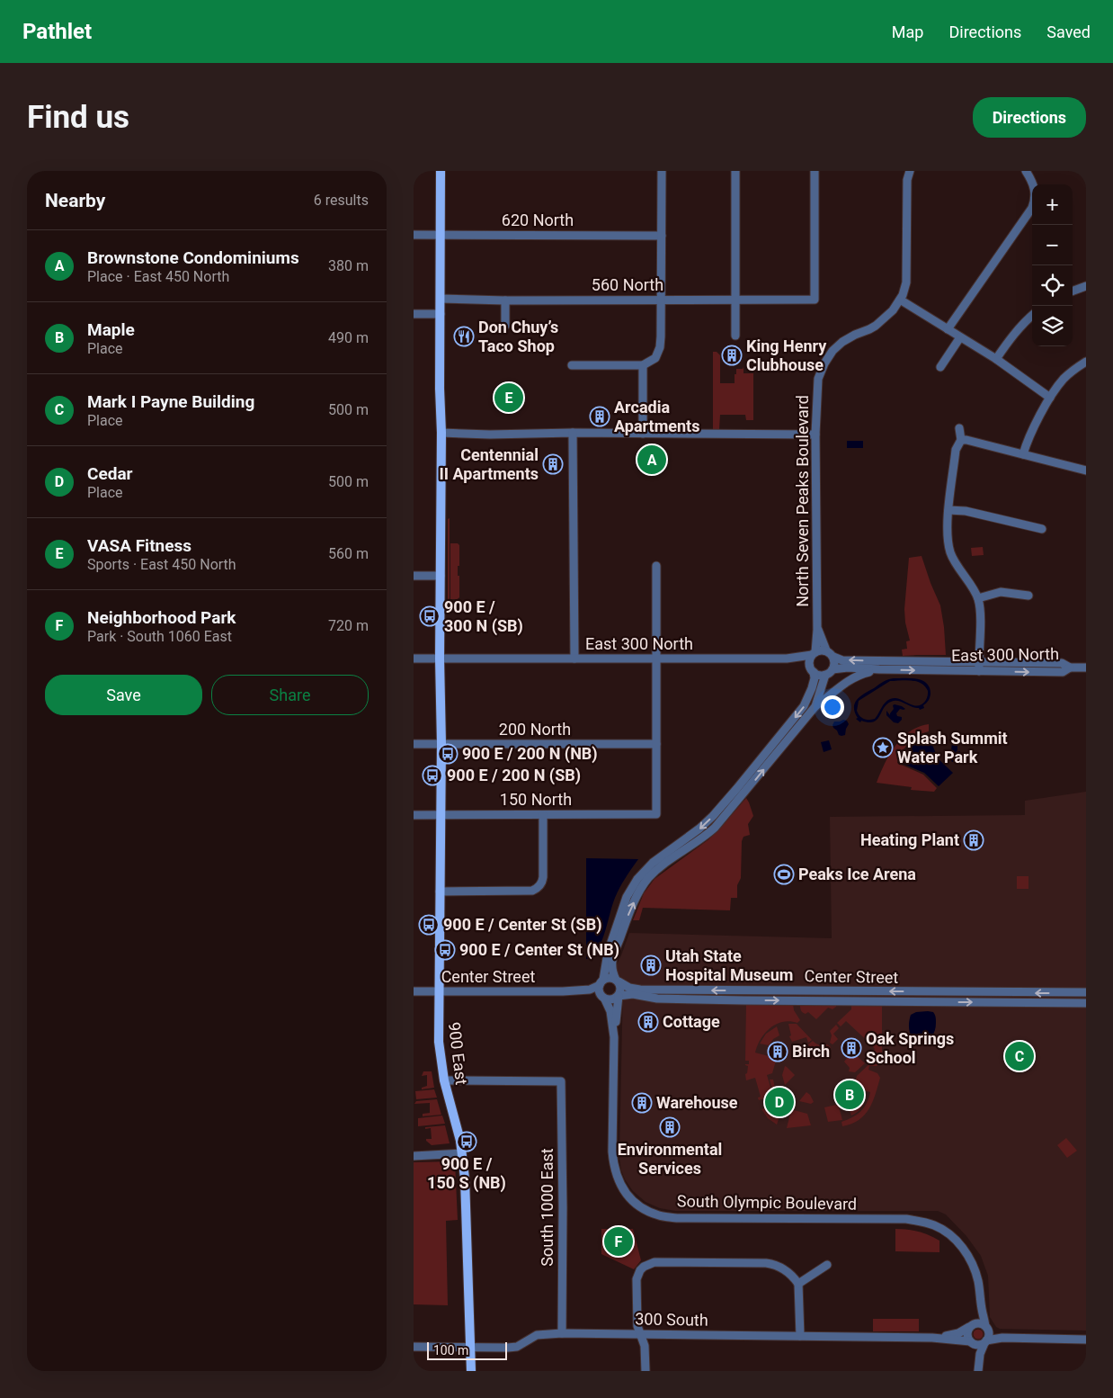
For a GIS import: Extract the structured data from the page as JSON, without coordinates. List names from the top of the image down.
{
  "streets": {
    "main road": ["900 East"],
    "street": [
      "620 North",
      "560 North",
      "North Seven Peaks Boulevard",
      "East 300 North",
      "200 North",
      "150 North",
      "Center Street",
      "South Olympic Boulevard",
      "South 1000 East",
      "300 South"
    ]
  },
  "crossings": [
    ["620 North", "900 East"],
    ["560 North", "900 East"],
    ["North Seven Peaks Boulevard", "East 300 North"],
    ["East 300 North", "900 East"],
    ["200 North", "150 North"],
    ["200 North", "900 East"],
    ["150 North", "900 East"],
    ["Center Street", "900 East"],
    ["Center Street", "South Olympic Boulevard"],
    ["900 East", "South 1000 East"],
    ["900 East", "300 South"],
    ["South Olympic Boulevard", "300 South"],
    ["South 1000 East", "300 South"]
  ],
  "places": {
    "restaurant": ["Don Chuy’s Taco Shop"],
    "building": [
      "King Henry Clubhouse",
      "Arcadia Apartments",
      "Centennial II Apartments",
      "Heating Plant",
      "Utah State Hospital Museum",
      "Cottage",
      "Oak Springs School",
      "Birch",
      "Warehouse",
      "Environmental Services"
    ],
    "bus stop": [
      "900 E / 300 N (SB)",
      "900 E / 200 N (NB)",
      "900 E / 200 N (SB)",
      "900 E / Center St (SB)",
      "900 E / Center St (NB)",
      "900 E / 150 S (NB)"
    ],
    "place": ["Splash Summit Water Park"],
    "sports": ["Peaks Ice Arena"]
  },
  "scale_bar": "100 m",
  "page": {
    "header": "Pathlet",
    "nav": ["Map", "Directions", "Saved"],
    "buttons": [
      "Directions",
      ["Save", "Share"]
    ],
    "title": "Find us",
    "heading": ["Nearby", "6 results"],
    "map_buttons": ["+", "−"],
    "list": [
      {
        "mark": "A",
        "name": "Brownstone Condominiums",
        "note": "Place · East 450 North",
        "value": "380 m"
      },
      {
        "mark": "B",
        "name": "Maple",
        "note": "Place",
        "value": "490 m"
      },
      {
        "mark": "C",
        "name": "Mark I Payne Building",
        "note": "Place",
        "value": "500 m"
      },
      {
        "mark": "D",
        "name": "Cedar",
        "note": "Place",
        "value": "500 m"
      },
      {
        "mark": "E",
        "name": "VASA Fitness",
        "note": "Sports · East 450 North",
        "value": "560 m"
      },
      {
        "mark": "F",
        "name": "Neighborhood Park",
        "note": "Park · South 1060 East",
        "value": "720 m"
      }
    ],
    "pins": [
      "E",
      "A",
      "C",
      "B",
      "D",
      "F"
    ],
    "scale": "100 m"
  }
}
